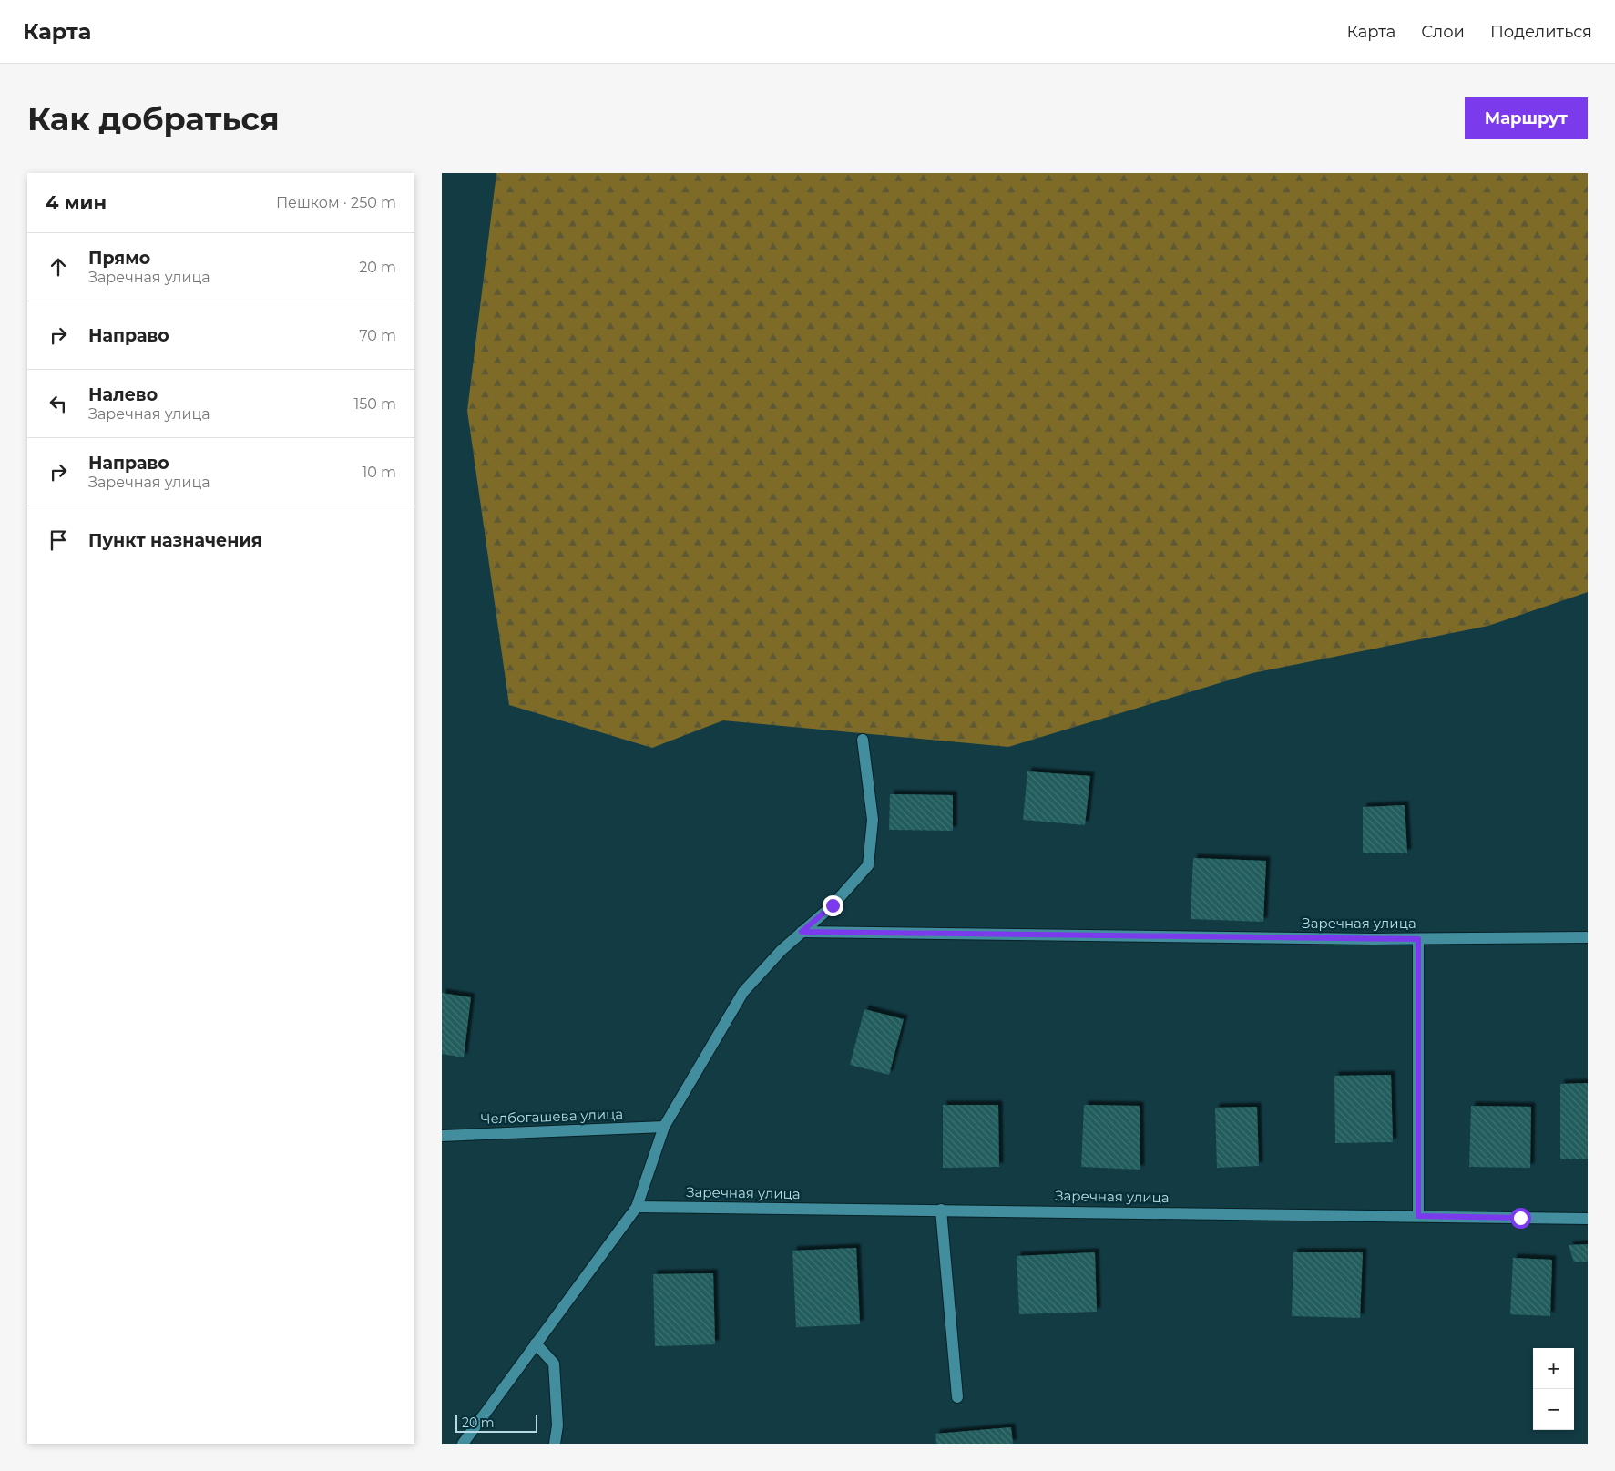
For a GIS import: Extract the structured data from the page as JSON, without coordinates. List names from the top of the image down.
{
  "streets": {
    "street": ["Заречная улица", "Челбогашева улица"]
  },
  "scale_bar": "20 m",
  "page": {
    "header": "Карта",
    "nav": ["Карта", "Слои", "Поделиться"],
    "buttons": "Маршрут",
    "title": "Как добраться",
    "heading": ["4 мин", "Пешком · 250 m"],
    "list": [
      ["Прямо", "Заречная улица", "20 m"],
      ["Направо", "70 m"],
      ["Налево", "Заречная улица", "150 m"],
      ["Направо", "Заречная улица", "10 m"],
      "Пункт назначения"
    ],
    "map_buttons": ["+", "−"],
    "scale": "20 m"
  }
}
